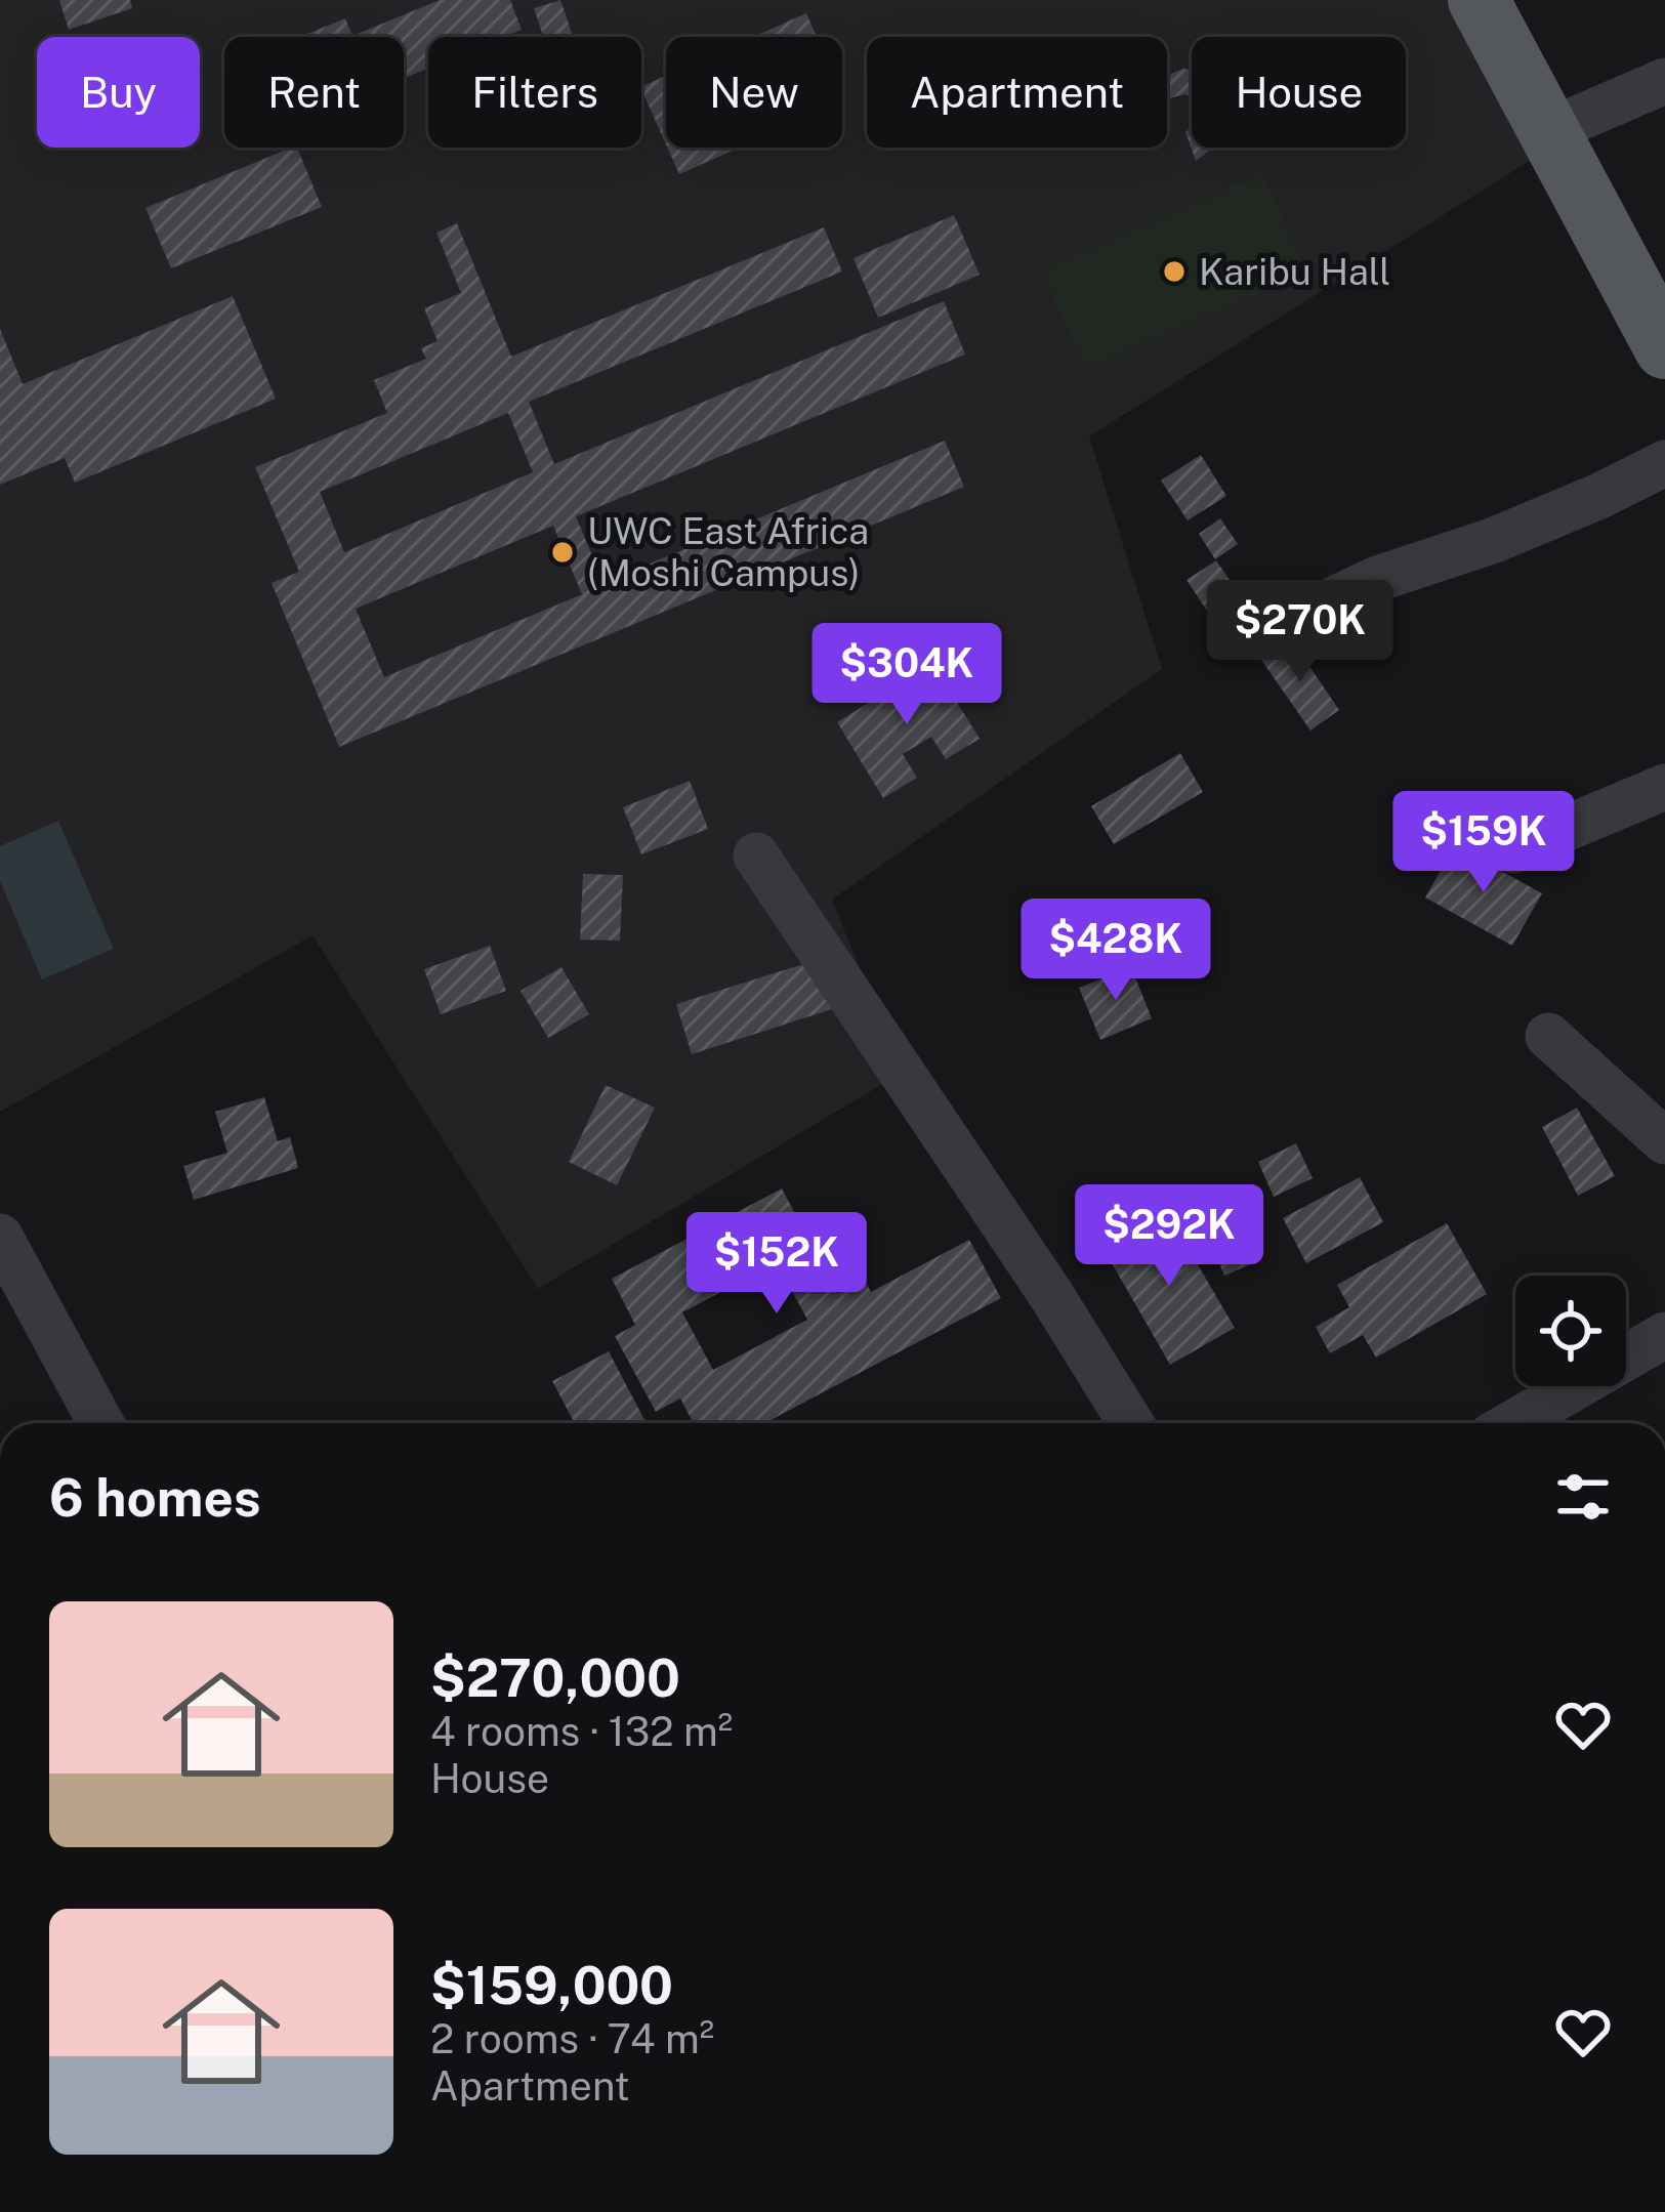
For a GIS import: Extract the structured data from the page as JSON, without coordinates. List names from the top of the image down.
{
  "places": ["Karibu Hall", "UWC East Africa (Moshi Campus)"],
  "page": {
    "chip": [
      "Buy",
      "Rent",
      "Filters",
      "New",
      "Apartment",
      "House"
    ],
    "price": [
      "$270K",
      "$304K",
      "$159K",
      "$428K",
      "$292K",
      "$152K"
    ],
    "heading": "6 homes",
    "list": [
      {
        "name": "$270,000",
        "note": "4 rooms · 132 m² · House"
      },
      {
        "name": "$159,000",
        "note": "2 rooms · 74 m² · Apartment"
      }
    ]
  }
}
